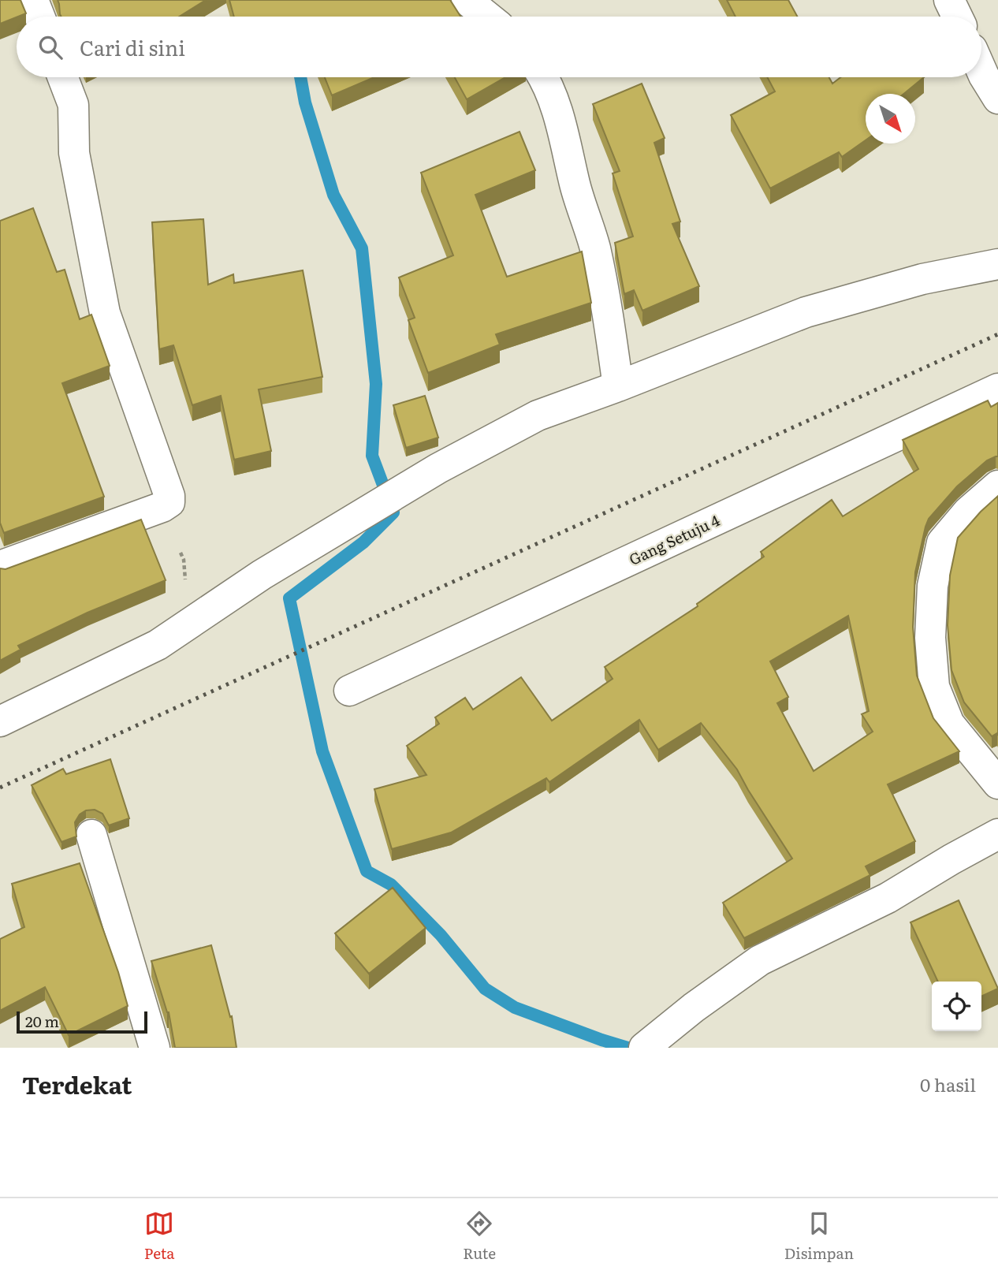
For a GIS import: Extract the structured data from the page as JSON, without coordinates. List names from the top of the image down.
{
  "streets": {
    "street": ["Gang Setuju 4"]
  },
  "scale_bar": "20 m",
  "north": "bottom right",
  "page": {
    "search": "Cari di sini",
    "scale": "20 m",
    "heading": ["Terdekat", "0 hasil"],
    "nav": ["Peta", "Rute", "Disimpan"]
  }
}
